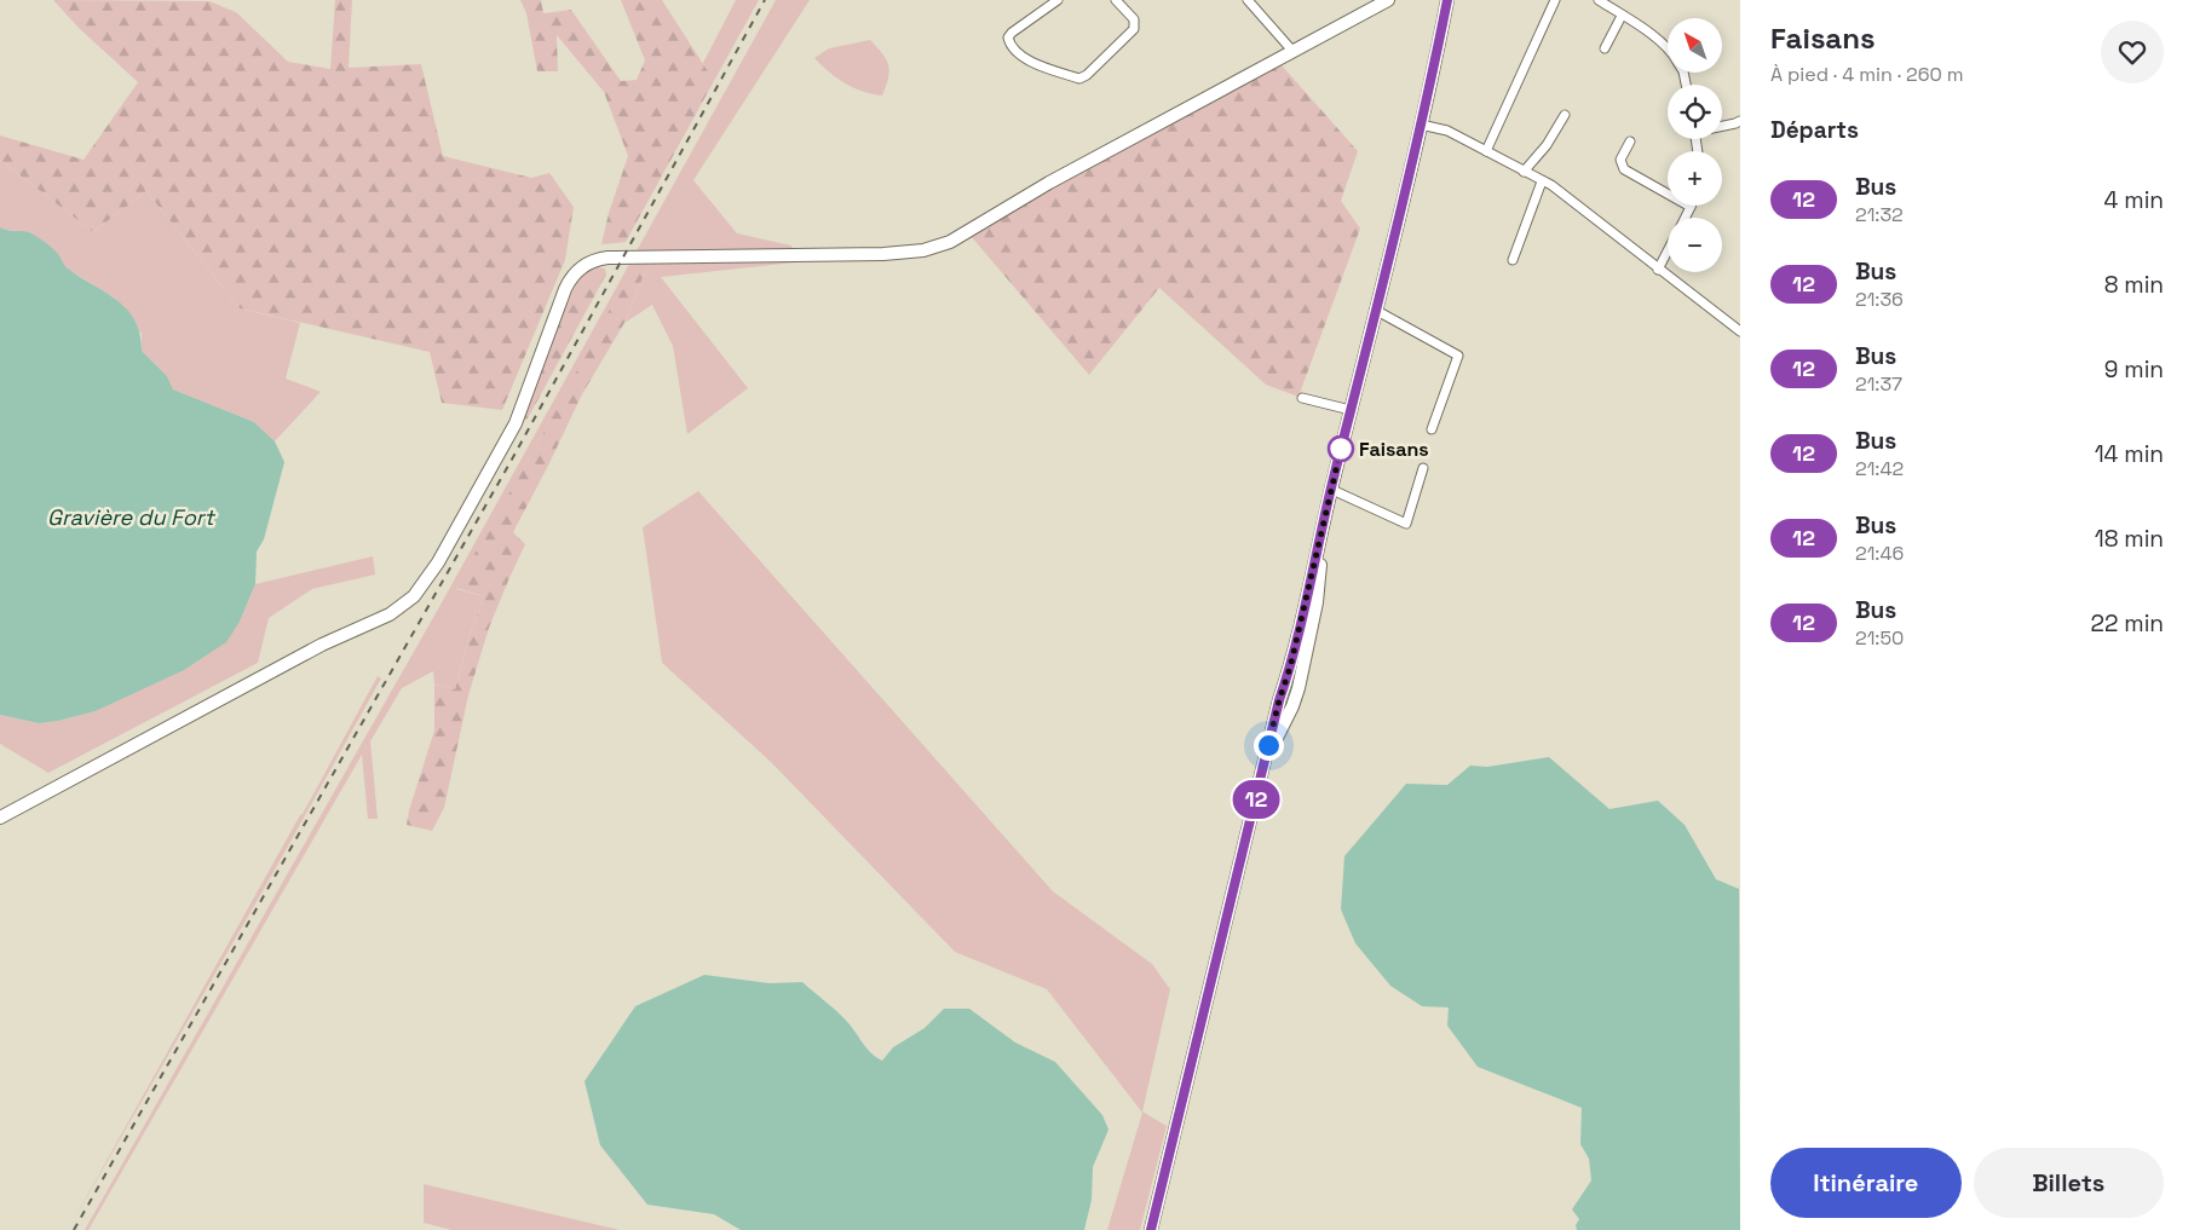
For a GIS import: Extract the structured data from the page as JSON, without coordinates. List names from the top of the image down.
{
  "water": ["Gravière du Fort"],
  "places": ["Faisans"],
  "lines": ["bus line 12"],
  "north": "top left",
  "page": {
    "on_map": "12",
    "heading": [
      ["Faisans", "À pied · 4 min · 260 m"],
      "Départs"
    ],
    "map_buttons": ["+", "−"],
    "list": [
      {
        "mark": "12",
        "name": "Bus",
        "note": "21:32",
        "value": "4 min"
      },
      {
        "mark": "12",
        "name": "Bus",
        "note": "21:36",
        "value": "8 min"
      },
      {
        "mark": "12",
        "name": "Bus",
        "note": "21:37",
        "value": "9 min"
      },
      {
        "mark": "12",
        "name": "Bus",
        "note": "21:42",
        "value": "14 min"
      },
      {
        "mark": "12",
        "name": "Bus",
        "note": "21:46",
        "value": "18 min"
      },
      {
        "mark": "12",
        "name": "Bus",
        "note": "21:50",
        "value": "22 min"
      }
    ],
    "buttons": ["Itinéraire", "Billets"]
  }
}
